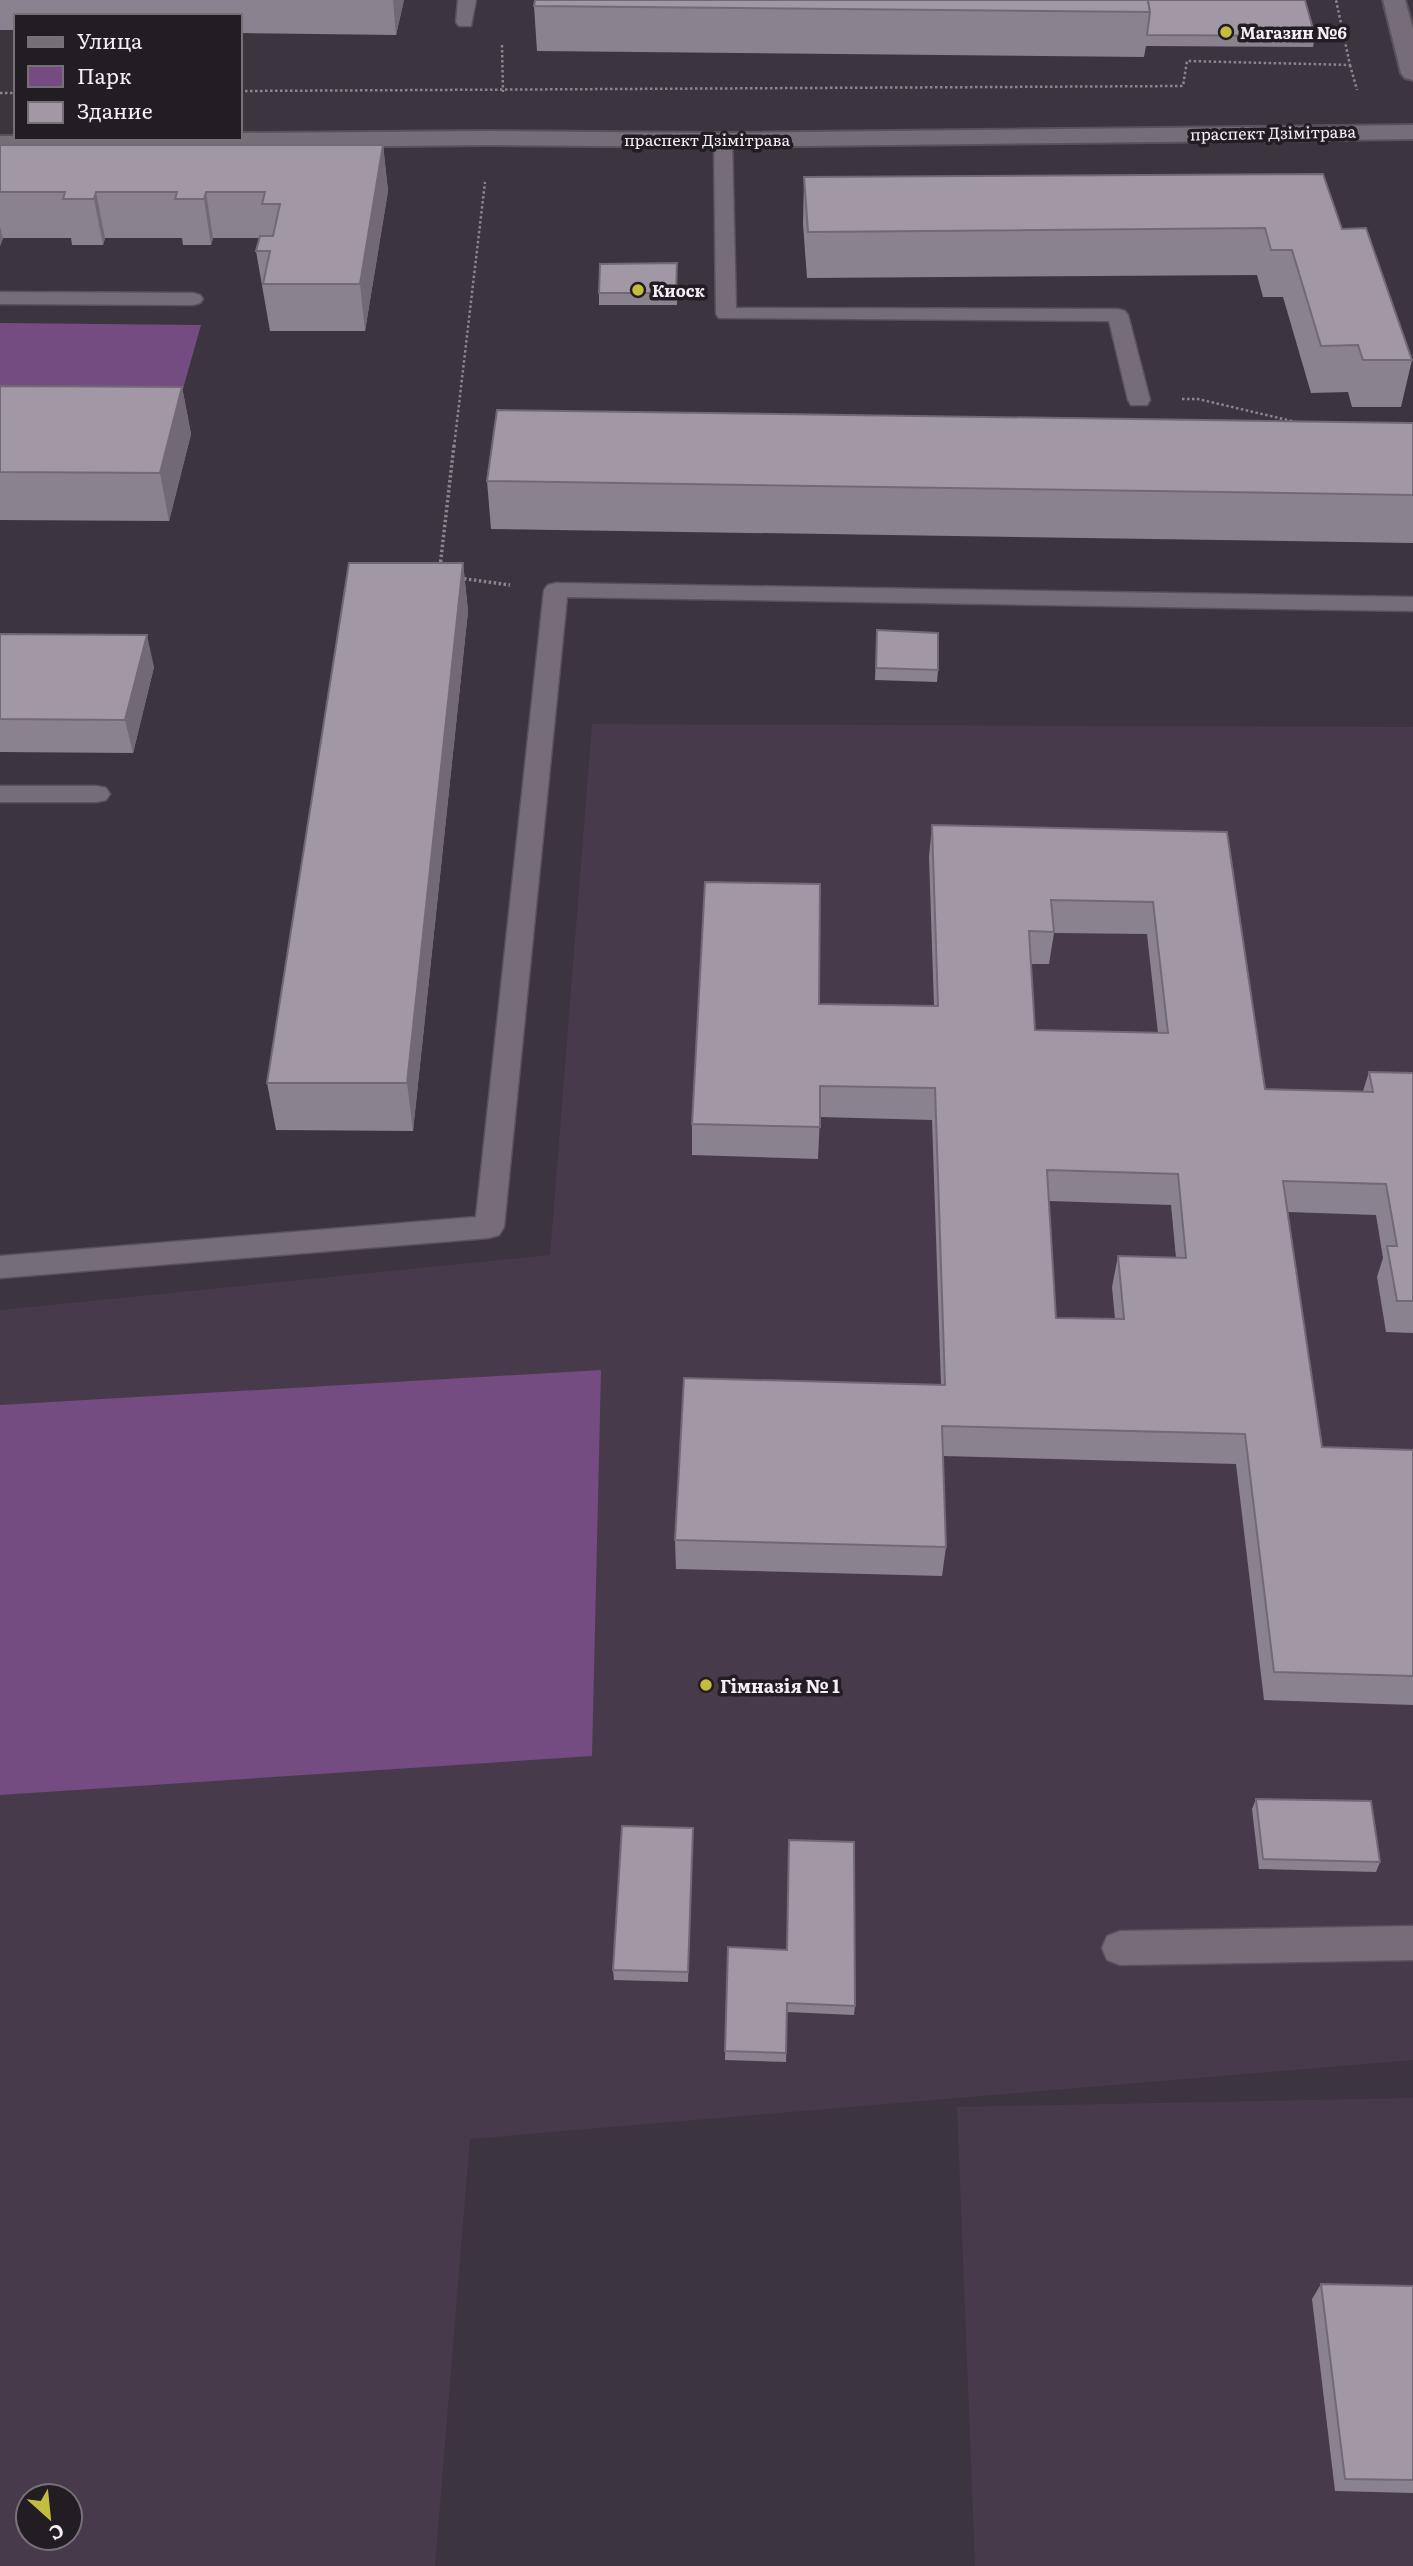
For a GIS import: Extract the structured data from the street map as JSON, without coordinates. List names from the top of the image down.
{
  "streets": {
    "main road": ["праспект Дзімітрава"]
  },
  "places": ["Магазин №6", "Киоск", "Гімназія № 1"],
  "legend": ["Улица", "Парк", "Здание"],
  "north": "bottom right"
}
